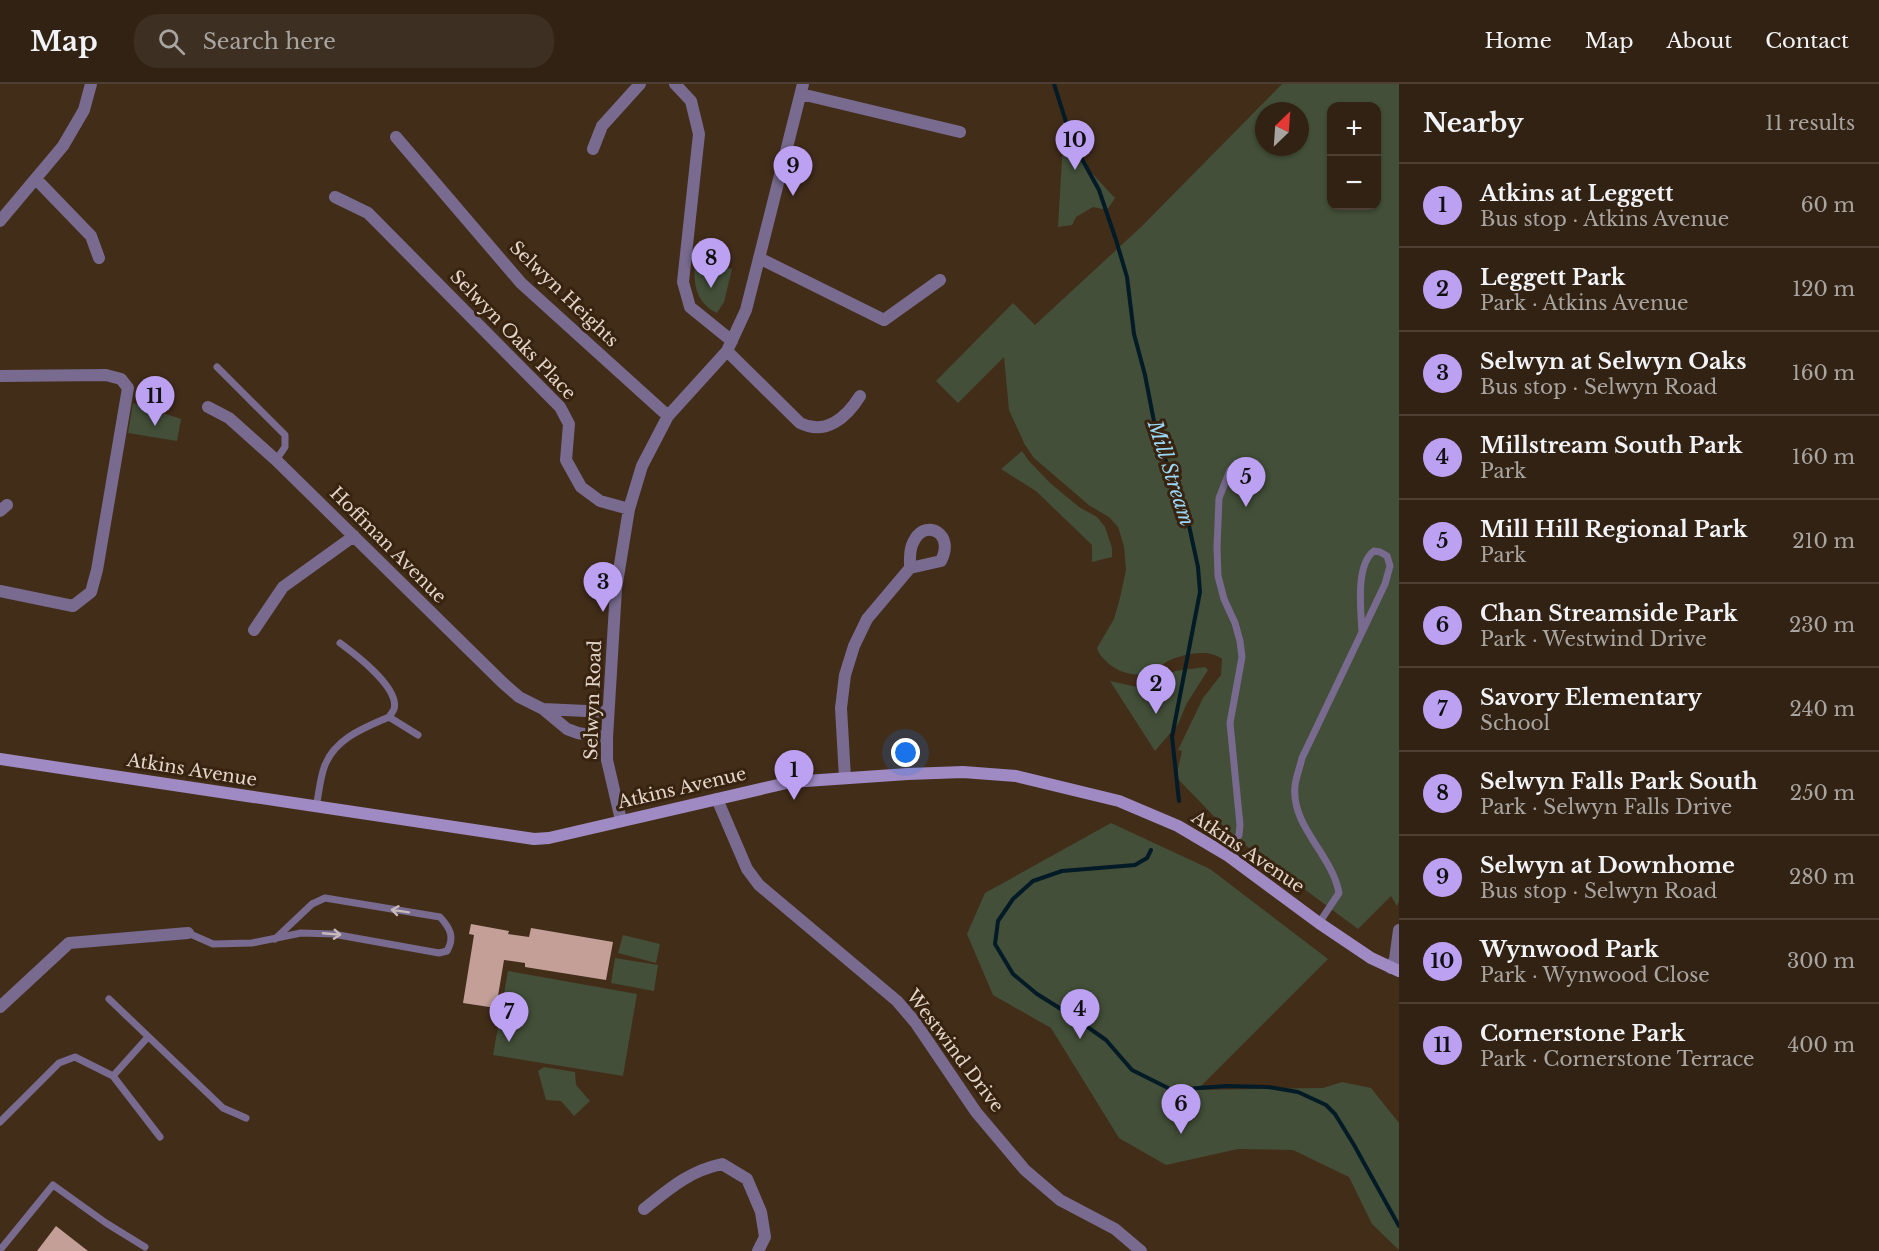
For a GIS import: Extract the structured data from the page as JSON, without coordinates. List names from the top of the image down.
{
  "streets": {
    "street": [
      "Selwyn Heights",
      "Selwyn Oaks Place",
      "Hoffman Avenue",
      "Selwyn Road",
      "Atkins Avenue",
      "Westwind Drive"
    ]
  },
  "crossings": [
    ["Selwyn Heights", "Selwyn Road"],
    ["Selwyn Oaks Place", "Selwyn Road"],
    ["Hoffman Avenue", "Selwyn Road"],
    ["Selwyn Road", "Atkins Avenue"],
    ["Atkins Avenue", "Westwind Drive"]
  ],
  "water": ["Mill Stream"],
  "north": "top right",
  "page": {
    "header": "Map",
    "search": "Search here",
    "nav": [
      "Home",
      "Map",
      "About",
      "Contact"
    ],
    "heading": ["Nearby", "11 results"],
    "map_buttons": ["+", "−"],
    "pins": [
      "10",
      "9",
      "8",
      "11",
      "5",
      "3",
      "2",
      "1",
      "4",
      "7",
      "6"
    ],
    "list": [
      {
        "mark": "1",
        "name": "Atkins at Leggett",
        "note": "Bus stop · Atkins Avenue",
        "value": "60 m"
      },
      {
        "mark": "2",
        "name": "Leggett Park",
        "note": "Park · Atkins Avenue",
        "value": "120 m"
      },
      {
        "mark": "3",
        "name": "Selwyn at Selwyn Oaks",
        "note": "Bus stop · Selwyn Road",
        "value": "160 m"
      },
      {
        "mark": "4",
        "name": "Millstream South Park",
        "note": "Park",
        "value": "160 m"
      },
      {
        "mark": "5",
        "name": "Mill Hill Regional Park",
        "note": "Park",
        "value": "210 m"
      },
      {
        "mark": "6",
        "name": "Chan Streamside Park",
        "note": "Park · Westwind Drive",
        "value": "230 m"
      },
      {
        "mark": "7",
        "name": "Savory Elementary",
        "note": "School",
        "value": "240 m"
      },
      {
        "mark": "8",
        "name": "Selwyn Falls Park South",
        "note": "Park · Selwyn Falls Drive",
        "value": "250 m"
      },
      {
        "mark": "9",
        "name": "Selwyn at Downhome",
        "note": "Bus stop · Selwyn Road",
        "value": "280 m"
      },
      {
        "mark": "10",
        "name": "Wynwood Park",
        "note": "Park · Wynwood Close",
        "value": "300 m"
      },
      {
        "mark": "11",
        "name": "Cornerstone Park",
        "note": "Park · Cornerstone Terrace",
        "value": "400 m"
      }
    ]
  }
}
